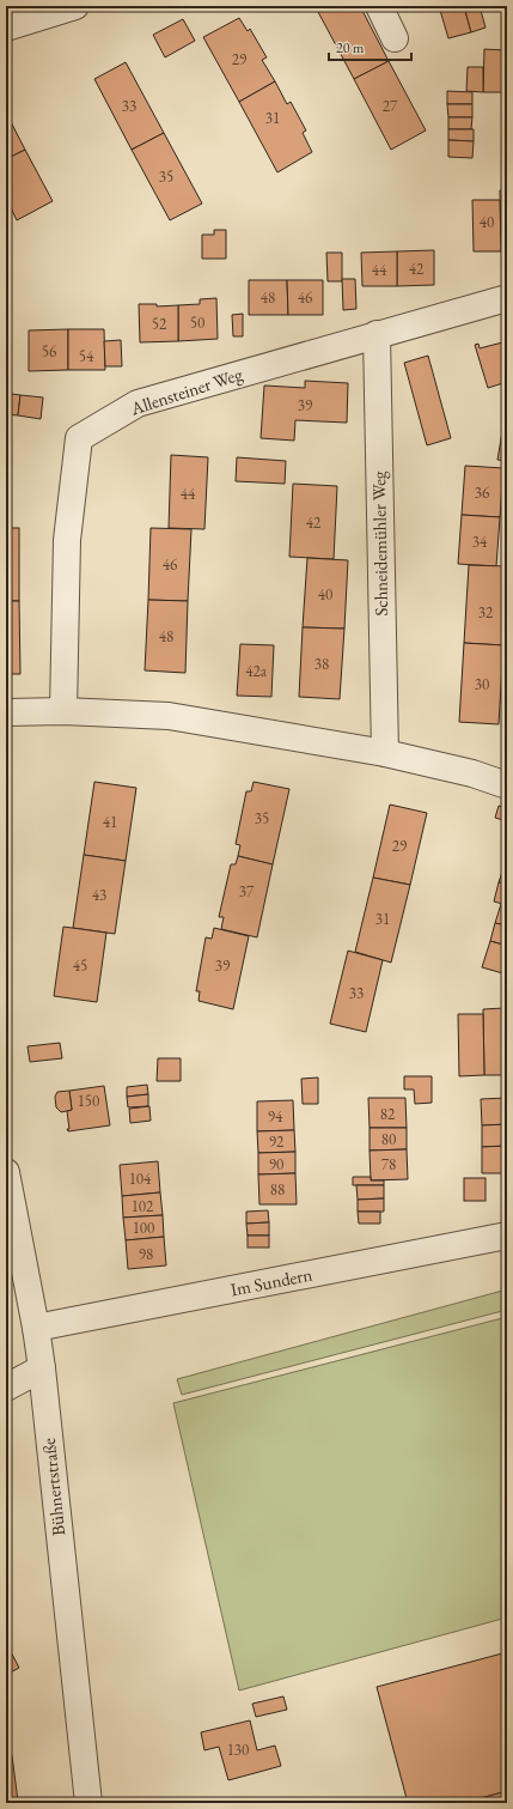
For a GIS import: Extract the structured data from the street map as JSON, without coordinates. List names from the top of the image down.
{
  "streets": {
    "street": [
      "Allensteiner Weg",
      "Schneidemühler Weg",
      "Im Sundern",
      "Bühnertstraße"
    ]
  },
  "crossings": [
    ["Allensteiner Weg", "Schneidemühler Weg"],
    ["Im Sundern", "Bühnertstraße"]
  ],
  "house_numbers": [
    "29",
    "33",
    "27",
    "31",
    "35",
    "40",
    "42",
    "44",
    "48",
    "46",
    "50",
    "52",
    "56",
    "54",
    "39",
    "36",
    "44",
    "42",
    "34",
    "46",
    "40",
    "32",
    "48",
    "38",
    "42a",
    "30",
    "35",
    "41",
    "29",
    "37",
    "43",
    "31",
    "45",
    "39",
    "33",
    "150",
    "82",
    "94",
    "80",
    "92",
    "90",
    "78",
    "104",
    "88",
    "102",
    "100",
    "98",
    "130"
  ],
  "scale_bar": "20 m"
}
